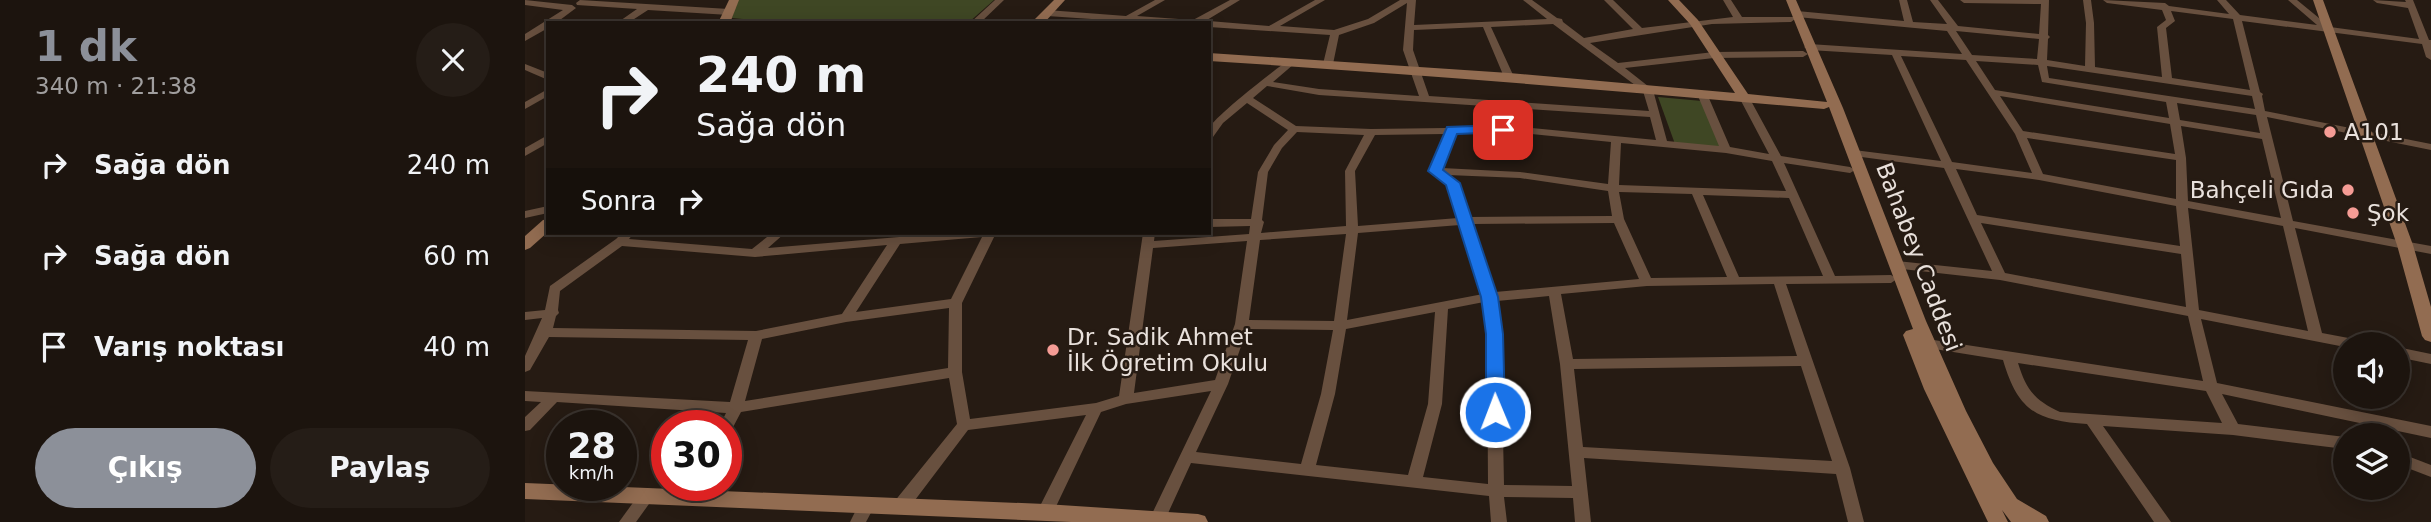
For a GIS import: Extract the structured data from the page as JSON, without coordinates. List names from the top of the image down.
{
  "streets": {
    "street": ["Bahabey Caddesi"]
  },
  "places": [
    "A101",
    "Bahçeli Gıda",
    "Şok",
    "Dr. Sadik Ahmet İlk Ögretim Okulu"
  ],
  "page": {
    "heading": ["1 dk", "340 m · 21:38"],
    "turn": ["240 m", "Sağa dön"],
    "list": [
      {
        "name": "Sağa dön",
        "value": "240 m"
      },
      {
        "name": "Sağa dön",
        "value": "60 m"
      },
      {
        "name": "Varış noktası",
        "value": "40 m"
      }
    ],
    "then": "Sonra",
    "speed": "28 km/h",
    "limit": "30",
    "buttons": ["Çıkış", "Paylaş"]
  }
}
